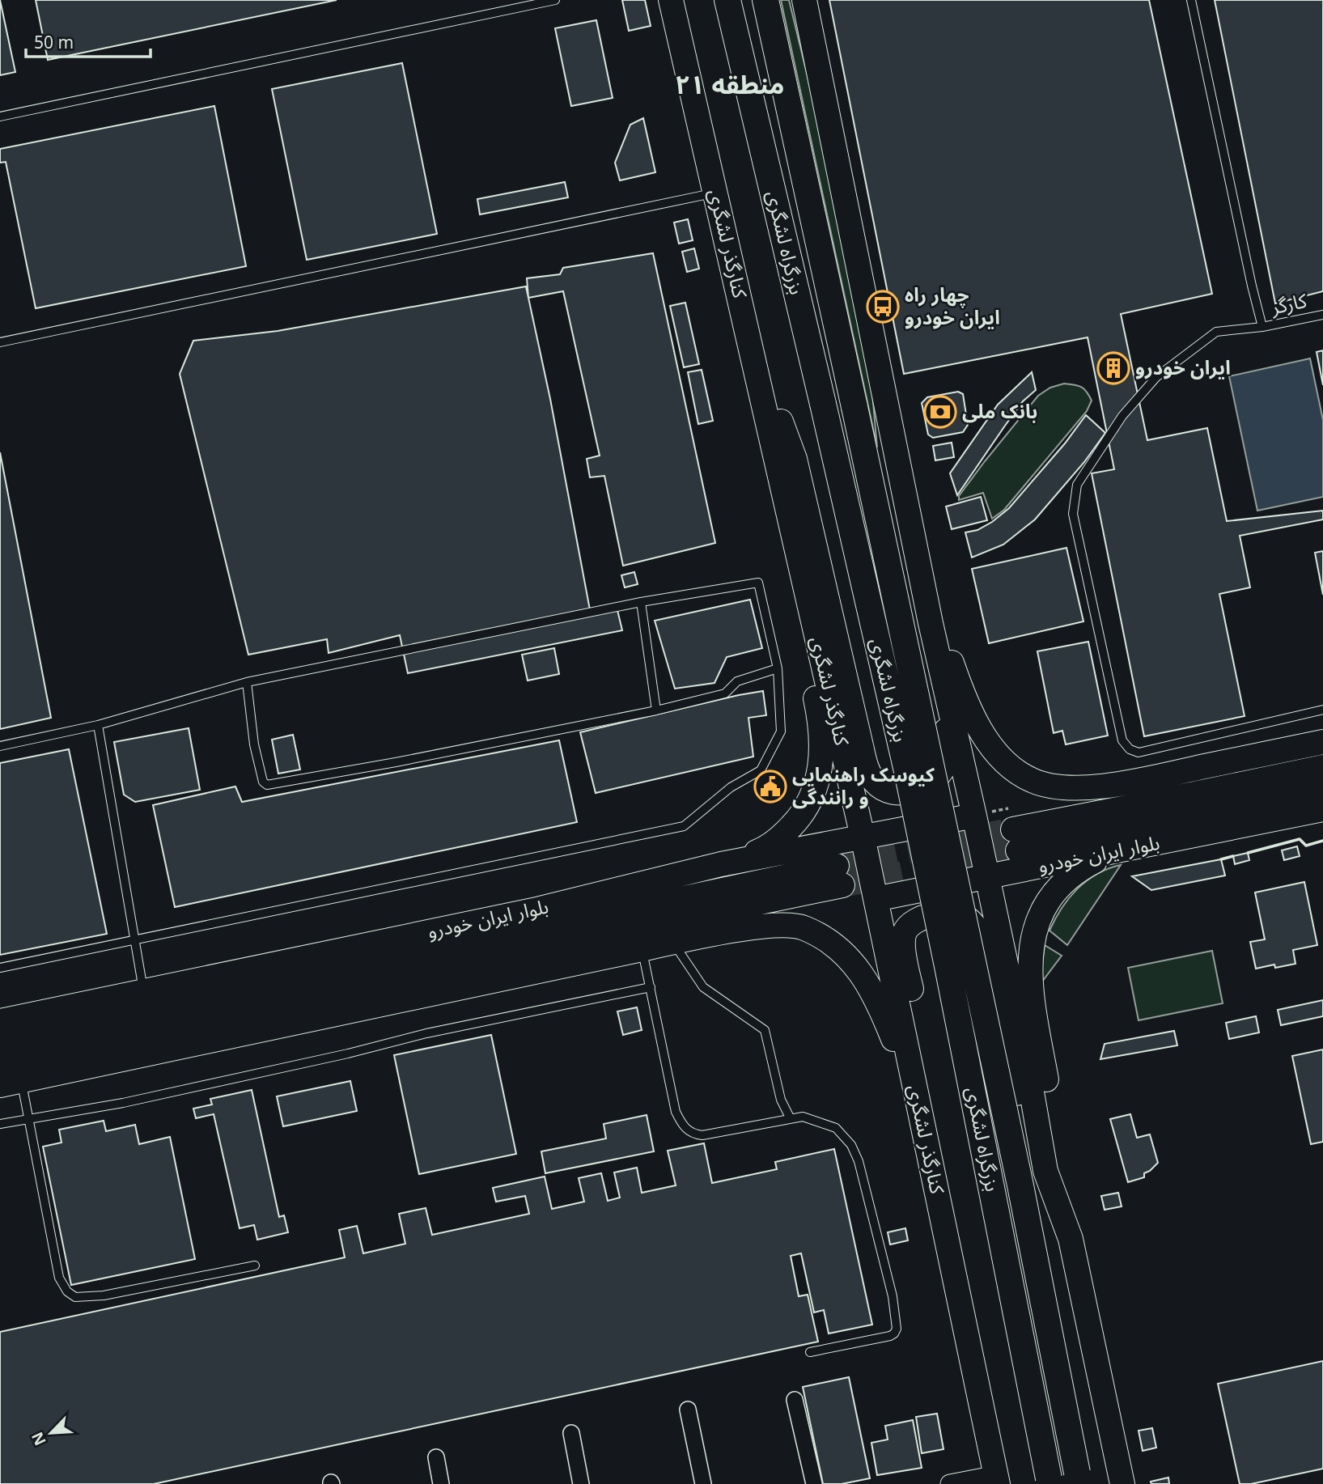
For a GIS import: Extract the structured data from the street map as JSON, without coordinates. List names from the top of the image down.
{
  "streets": {
    "highway": ["بزرگراه لشگری"],
    "main road": ["کنارگذر لشگری", "بلوار ایران خودرو"],
    "lane": ["کارگر"]
  },
  "crossings": [
    ["کنارگذر لشگری", "بلوار ایران خودرو"]
  ],
  "districts": ["منطقه ۲۱"],
  "places": {
    "bus stop": ["چهار راه ایران خودرو"],
    "building": ["ایران خودرو"],
    "bank": ["بانک ملی"],
    "public building": ["کیوسک راهنمایی و رانندگی"]
  },
  "scale_bar": "50 m",
  "north": "bottom left"
}
